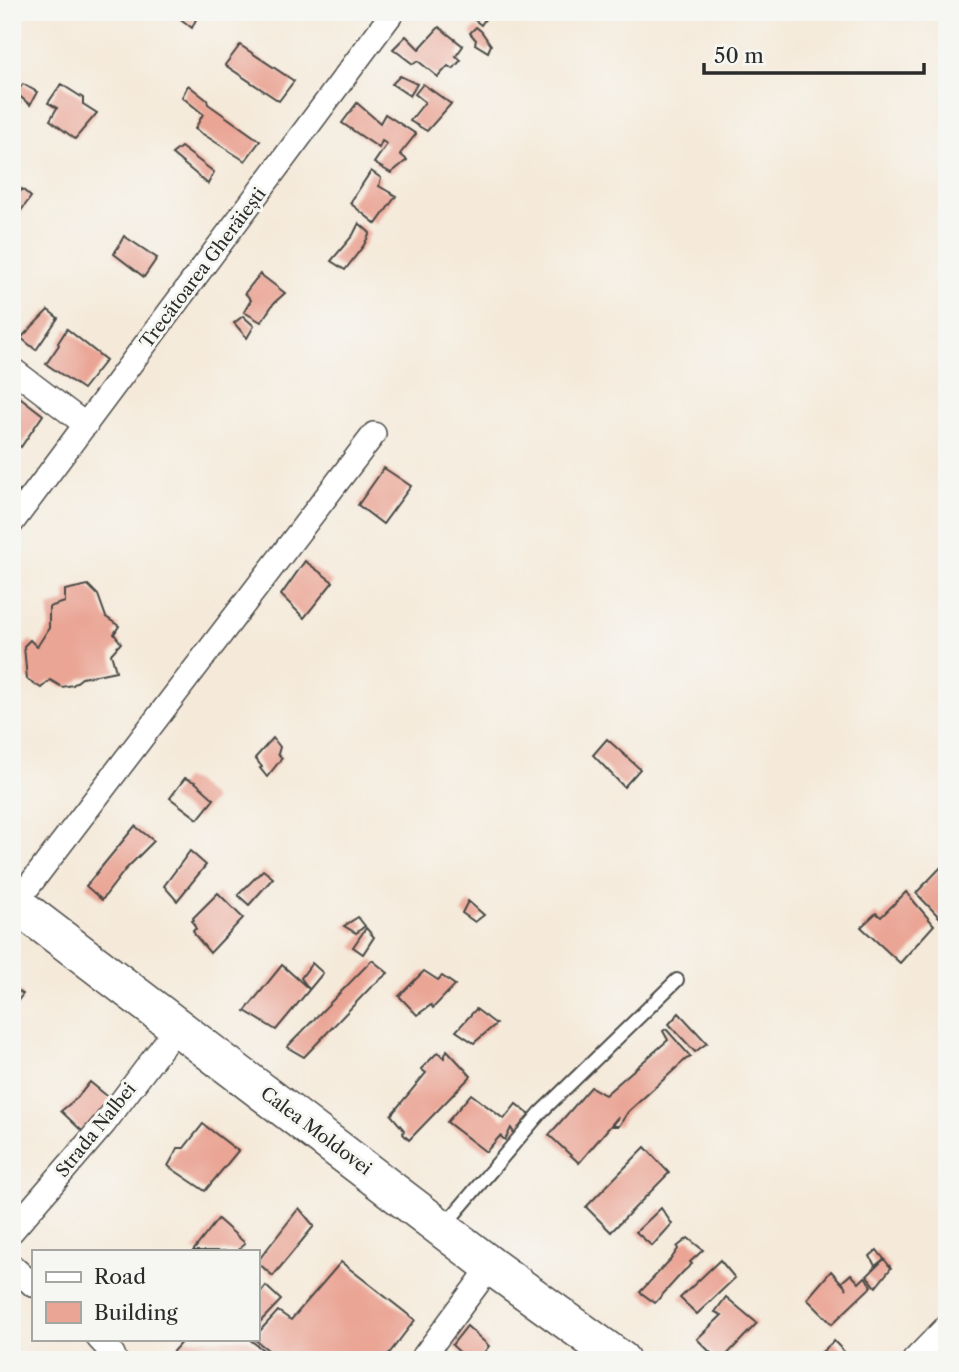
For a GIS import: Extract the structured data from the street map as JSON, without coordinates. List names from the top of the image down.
{
  "streets": {
    "main road": ["Calea Moldovei"],
    "street": ["Trecătoarea Gherăiești", "Strada Nalbei"]
  },
  "crossings": [
    ["Strada Nalbei", "Calea Moldovei"]
  ],
  "legend": ["Road", "Building"],
  "scale_bar": "50 m"
}
